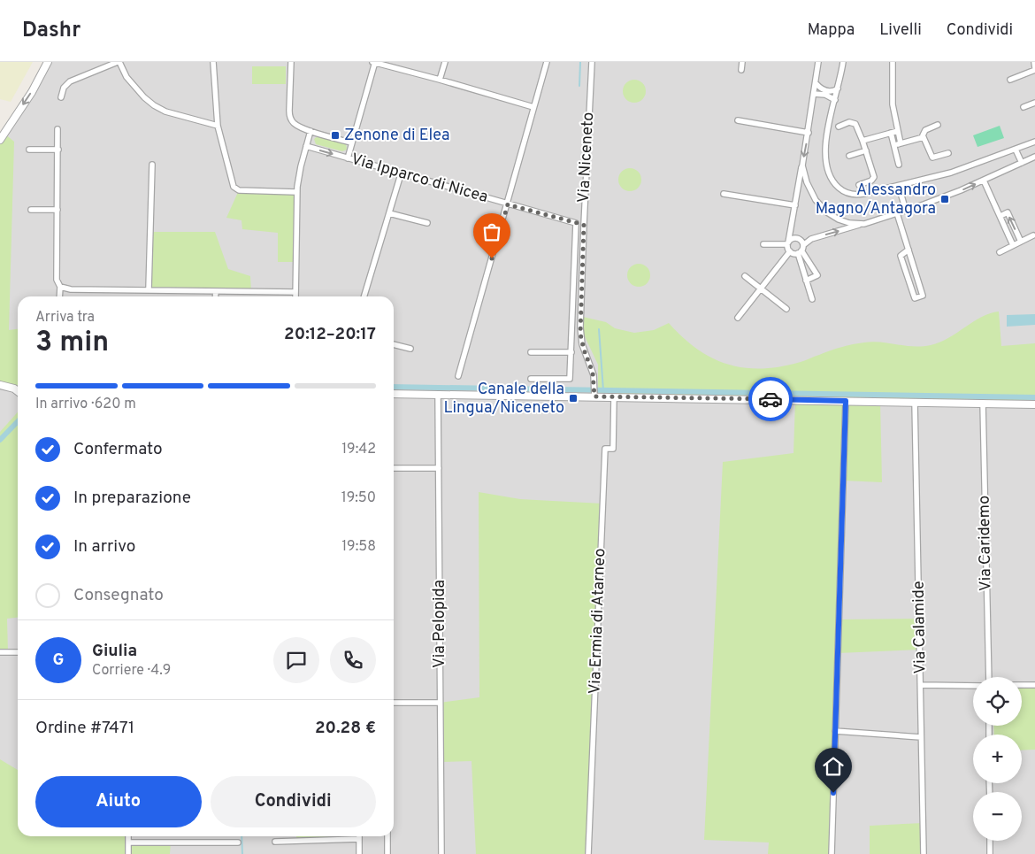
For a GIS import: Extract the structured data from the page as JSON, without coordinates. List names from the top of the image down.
{
  "streets": {
    "street": [
      "Via Niceneto",
      "Via Ipparco di Nicea",
      "Via Caridemo",
      "Via Ermia di Atarneo",
      "Via Pelopida",
      "Via Calamide"
    ]
  },
  "crossings": [
    ["Via Niceneto", "Via Ipparco di Nicea"]
  ],
  "places": {
    "transit": ["Zenone di Elea", "Alessandro Magno/Antagora", "Canale della Lingua/Niceneto"]
  },
  "page": {
    "header": "Dashr",
    "nav": ["Mappa", "Livelli", "Condividi"],
    "heading": ["3 min", "Arriva tra", "20:12–20:17"],
    "panel": [
      "Giulia",
      "Corriere · 4.9",
      "Ordine #7471",
      "20.28 €"
    ],
    "bar": "In arrivo · 620 m",
    "list": [
      ["Confermato", "19:42"],
      ["In preparazione", "19:50"],
      ["In arrivo", "19:58"],
      "Consegnato"
    ],
    "round": "G",
    "map_buttons": ["+", "−"],
    "buttons": ["Aiuto", "Condividi"]
  }
}
